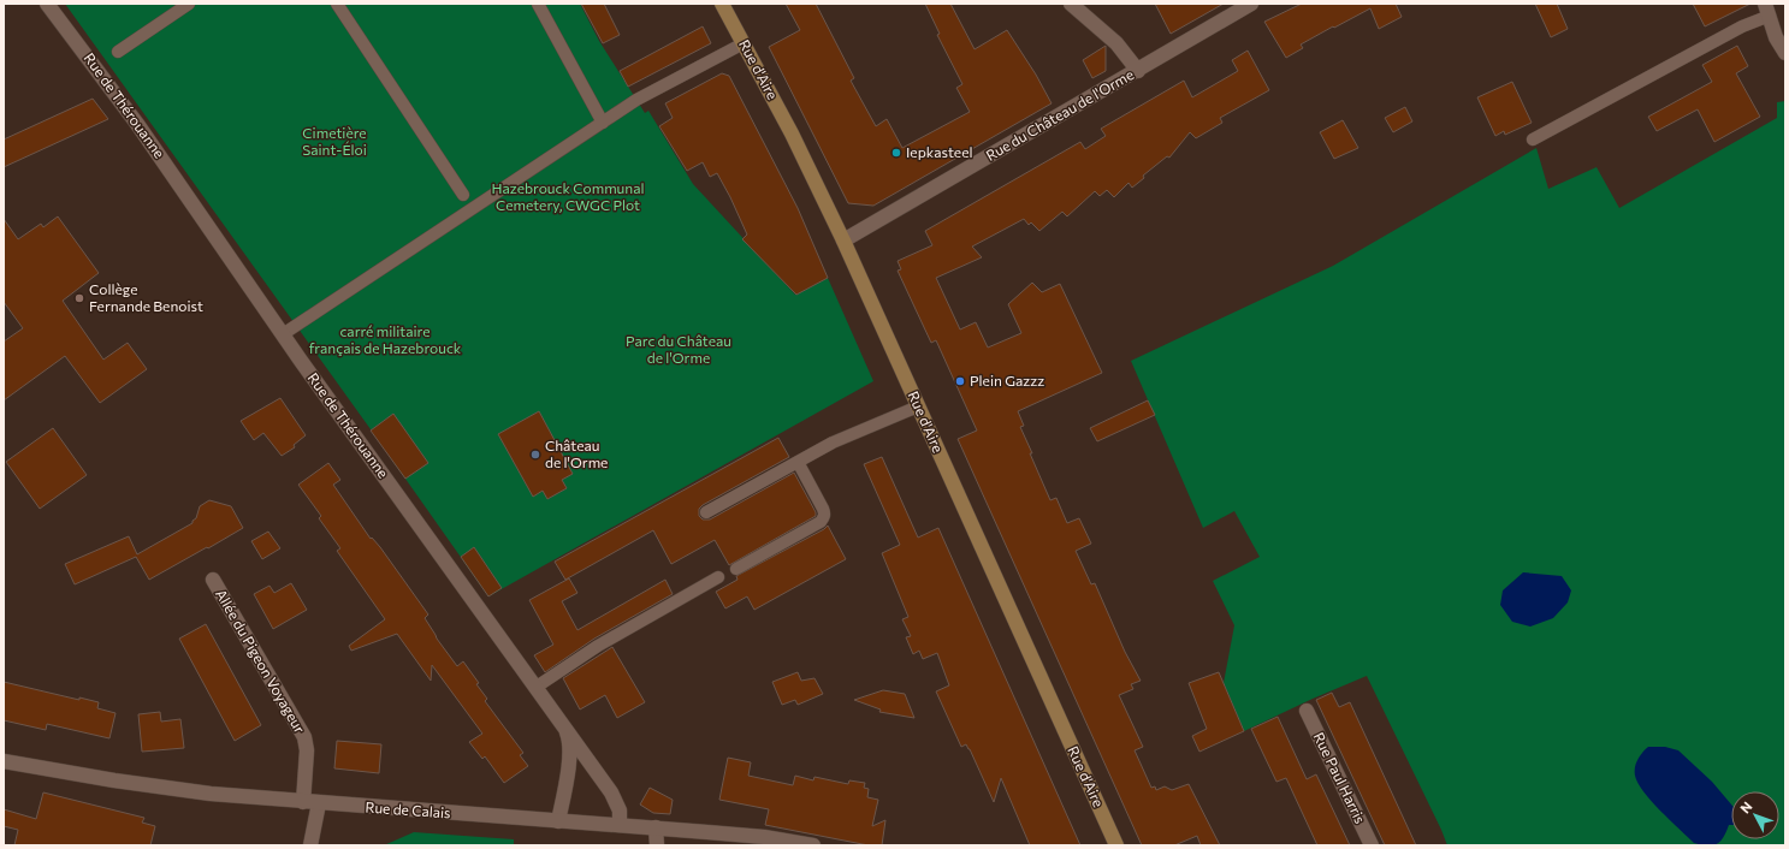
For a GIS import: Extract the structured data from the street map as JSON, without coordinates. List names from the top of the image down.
{
  "streets": {
    "main road": ["Rue d'Aire"],
    "street": [
      "Rue de Thérouanne",
      "Rue du Château de l'Orme",
      "Allée du Pigeon Voyageur",
      "Rue Paul Harris",
      "Rue de Calais"
    ]
  },
  "crossings": [
    ["Rue d'Aire", "Rue du Château de l'Orme"],
    ["Rue de Thérouanne", "Rue de Calais"],
    ["Allée du Pigeon Voyageur", "Rue de Calais"]
  ],
  "parks": [
    "Cimetière Saint-Éloi",
    "Hazebrouck Communal Cemetery, CWGC Plot",
    "carré militaire français de Hazebrouck",
    "Parc du Château de l'Orme"
  ],
  "places": [
    "Iepkasteel",
    "Collège Fernande Benoist",
    "Plein Gazzz",
    "Château de l'Orme"
  ],
  "north": "top left"
}
